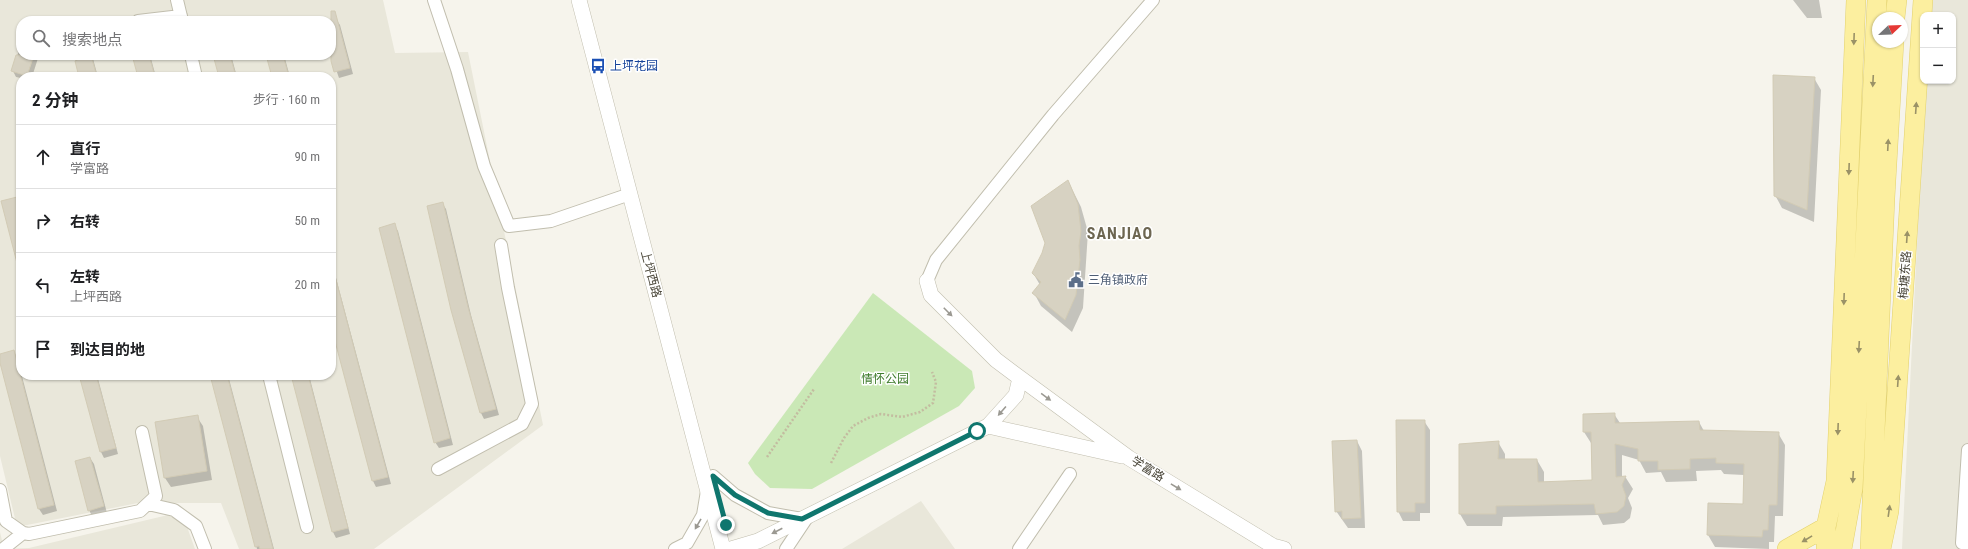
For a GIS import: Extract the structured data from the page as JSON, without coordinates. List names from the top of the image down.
{
  "streets": {
    "main road": ["梅塘东路"],
    "street": ["上坪西路", "学富路"]
  },
  "districts": ["SANJIAO"],
  "parks": ["情怀公园"],
  "places": {
    "bus stop": ["上坪花园"],
    "public building": ["三角镇政府"]
  },
  "north": "top right",
  "page": {
    "map_buttons": ["+", "−"],
    "search": "搜索地点",
    "heading": ["2 分钟", "步行 · 160 m"],
    "list": [
      ["直行", "学富路", "90 m"],
      ["右转", "50 m"],
      ["左转", "上坪西路", "20 m"],
      "到达目的地"
    ]
  }
}
